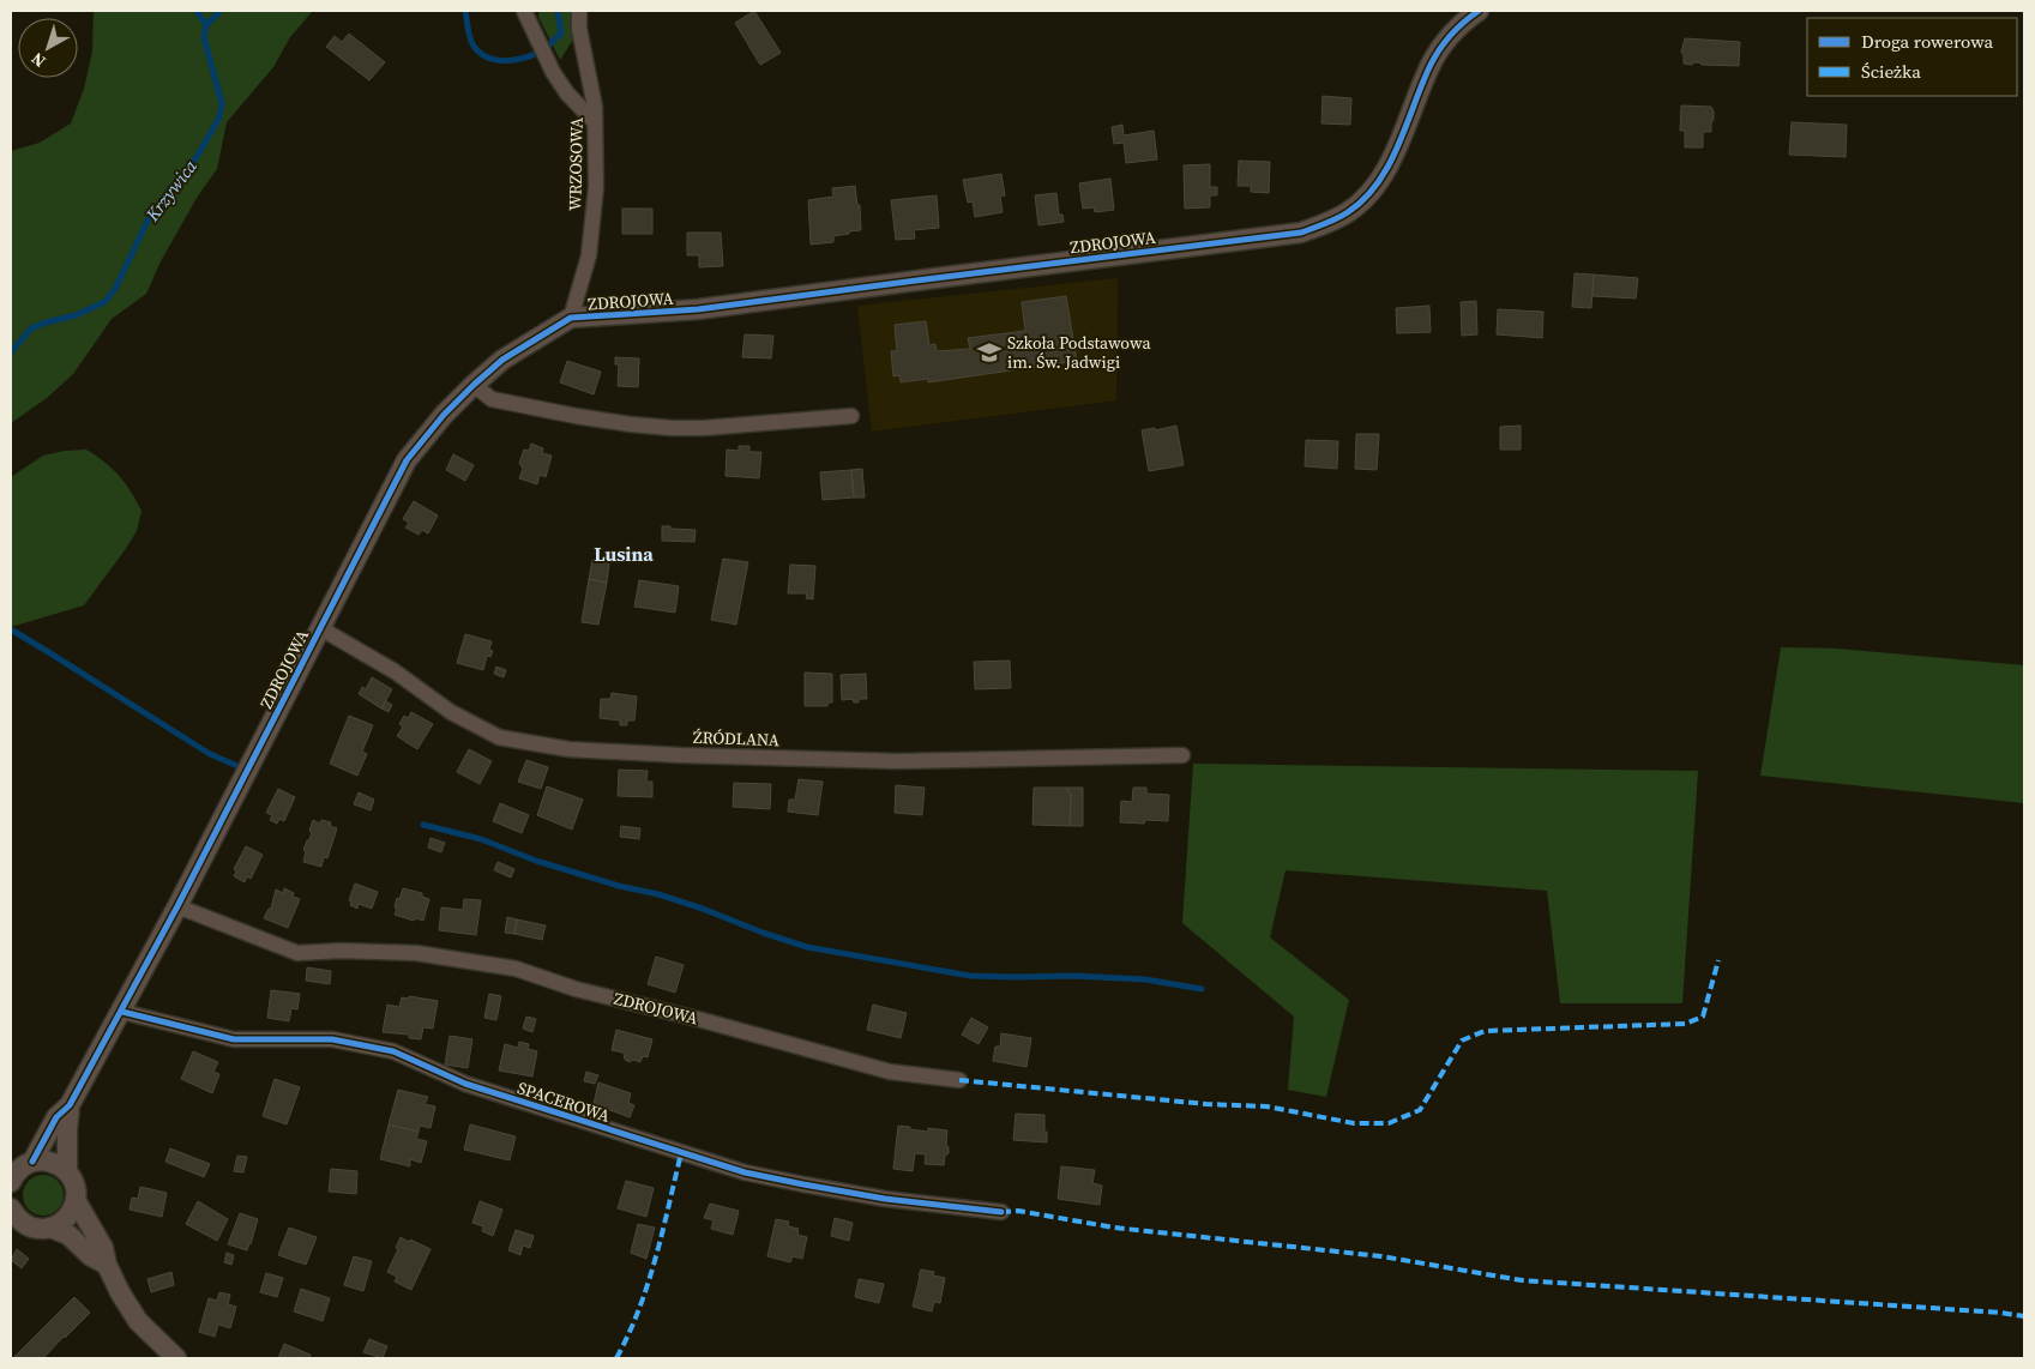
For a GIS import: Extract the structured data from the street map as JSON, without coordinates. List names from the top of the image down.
{
  "streets": {
    "street": [
      "WRZOSOWA",
      "ZDROJOWA",
      "ŹRÓDLANA",
      "SPACEROWA"
    ]
  },
  "crossings": [
    ["WRZOSOWA", "ZDROJOWA"],
    ["ZDROJOWA", "ŹRÓDLANA"],
    ["ZDROJOWA", "SPACEROWA"]
  ],
  "districts": ["Lusina"],
  "water": ["Krzywica"],
  "places": {
    "school or university": ["Szkoła Podstawowa im. Św. Jadwigi"]
  },
  "legend": ["Droga rowerowa", "Ścieżka"],
  "north": "bottom left"
}
